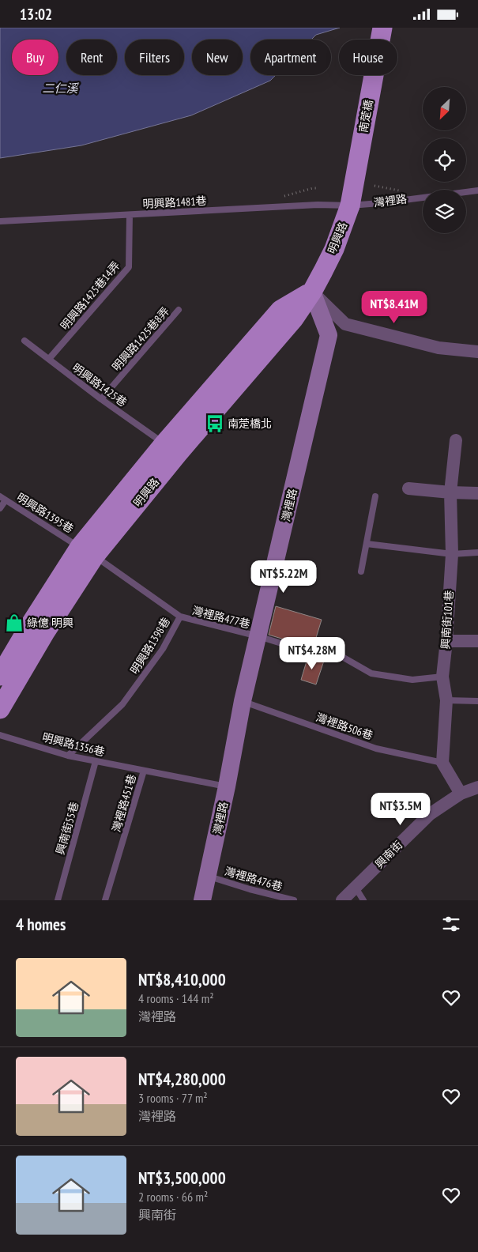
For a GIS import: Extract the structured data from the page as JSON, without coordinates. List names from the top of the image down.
{
  "streets": {
    "main road": ["南萣橋", "明興路"],
    "street": ["灣裡路", "興南街101巷", "興南街"],
    "lane": [
      "明興路1481巷",
      "明興路1425巷14弄",
      "明興路1425巷8弄",
      "明興路1425巷",
      "明興路1395巷",
      "灣裡路477巷",
      "明興路1398巷",
      "灣裡路506巷",
      "明興路1356巷",
      "灣裡路451巷",
      "興南街55巷",
      "灣裡路476巷"
    ]
  },
  "crossings": [
    ["南萣橋", "灣裡路"],
    ["南萣橋", "明興路1481巷"],
    ["南萣橋", "明興路"],
    ["灣裡路", "明興路1481巷"],
    ["灣裡路", "明興路"],
    ["灣裡路", "灣裡路477巷"],
    ["灣裡路", "灣裡路506巷"],
    ["灣裡路", "灣裡路451巷"],
    ["灣裡路", "灣裡路476巷"],
    ["明興路1481巷", "明興路"],
    ["明興路1481巷", "明興路1425巷14弄"],
    ["明興路", "明興路1425巷"],
    ["明興路", "明興路1395巷"],
    ["明興路", "明興路1398巷"],
    ["明興路1425巷14弄", "明興路1425巷"],
    ["明興路1425巷8弄", "明興路1425巷"],
    ["明興路1395巷", "明興路1398巷"],
    ["灣裡路477巷", "興南街101巷"],
    ["灣裡路477巷", "明興路1398巷"],
    ["興南街101巷", "灣裡路506巷"],
    ["明興路1398巷", "明興路1356巷"],
    ["明興路1356巷", "灣裡路451巷"],
    ["明興路1356巷", "興南街55巷"]
  ],
  "water": ["二仁溪"],
  "places": {
    "bus stop": ["南萣橋北"],
    "shop": ["綠億 明興"]
  },
  "north": "bottom left",
  "page": {
    "status": "13:02",
    "chip": [
      "Buy",
      "Rent",
      "Filters",
      "New",
      "Apartment",
      "House"
    ],
    "price": [
      "NT$8.41M",
      "NT$5.22M",
      "NT$4.28M",
      "NT$3.5M"
    ],
    "heading": "4 homes",
    "list": [
      {
        "name": "NT$8,410,000",
        "note": "4 rooms · 144 m² · 灣裡路"
      },
      {
        "name": "NT$4,280,000",
        "note": "3 rooms · 77 m² · 灣裡路"
      },
      {
        "name": "NT$3,500,000",
        "note": "2 rooms · 66 m² · 興南街"
      }
    ]
  }
}
